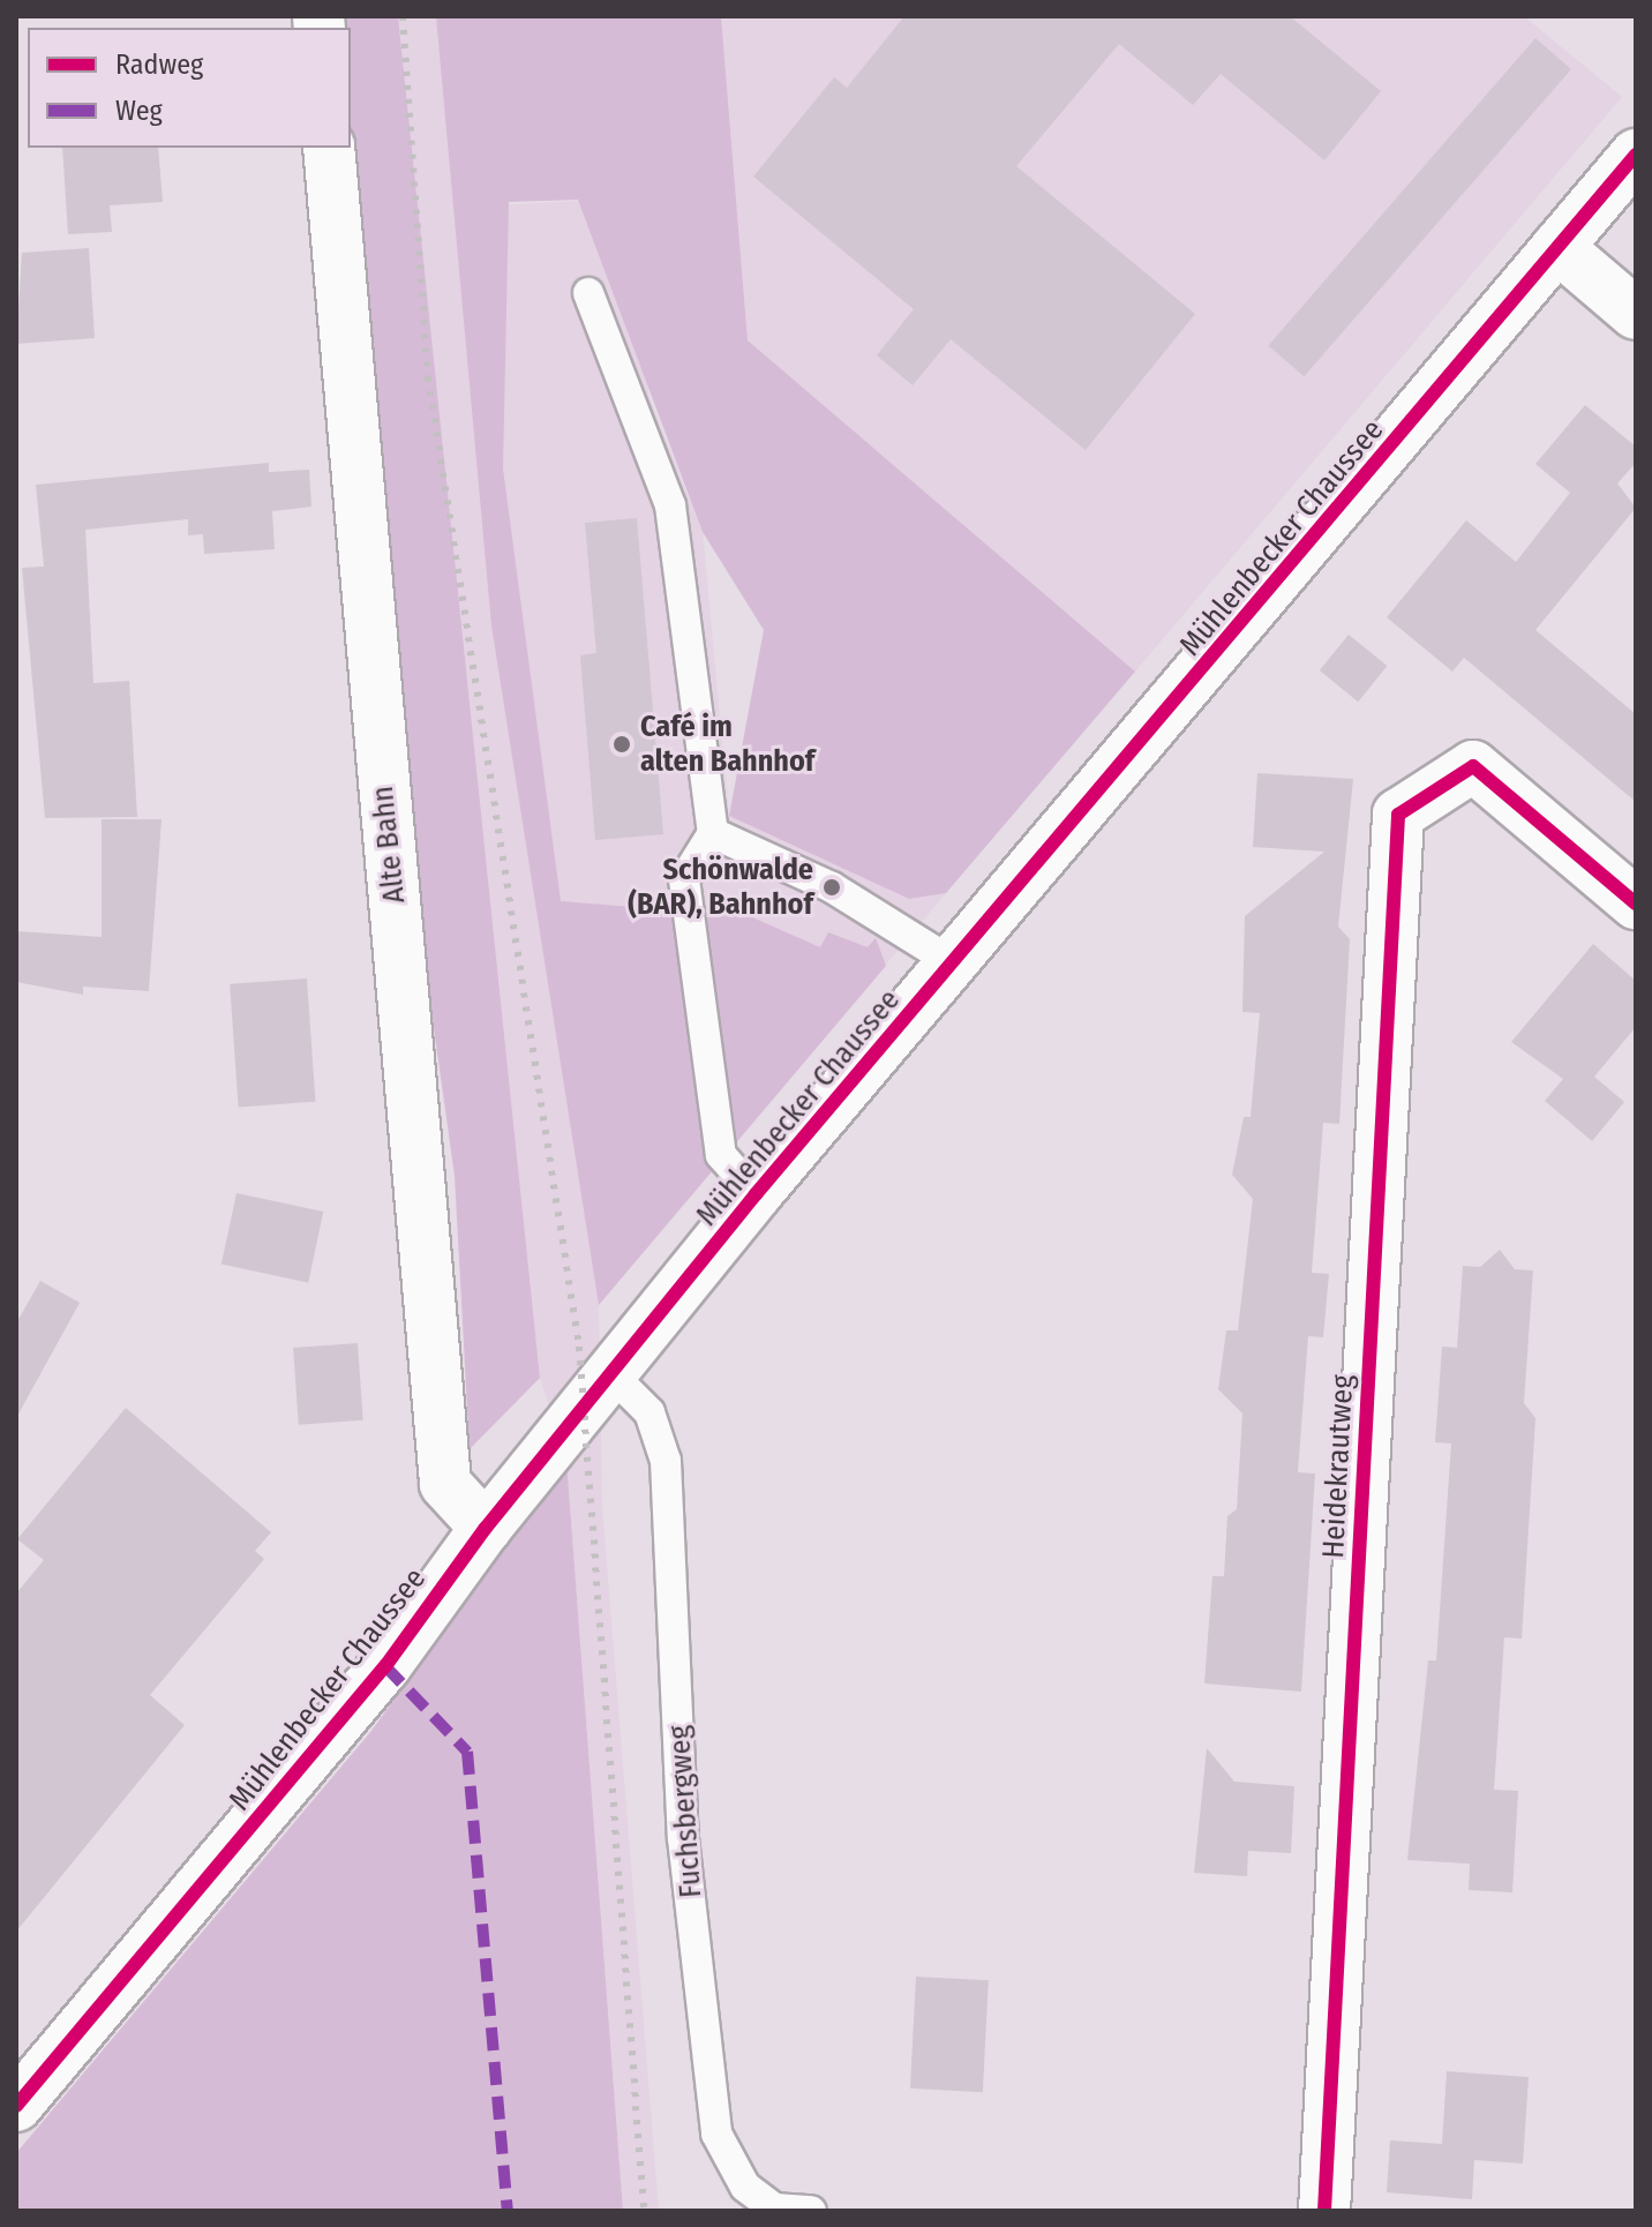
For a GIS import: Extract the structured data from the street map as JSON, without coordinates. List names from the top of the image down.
{
  "streets": {
    "street": ["Mühlenbecker Chaussee", "Alte Bahn", "Heidekrautweg"],
    "lane": ["Fuchsbergweg"]
  },
  "crossings": [
    ["Mühlenbecker Chaussee", "Alte Bahn"],
    ["Mühlenbecker Chaussee", "Fuchsbergweg"]
  ],
  "places": ["Café im alten Bahnhof", "Schönwalde (BAR), Bahnhof"],
  "legend": ["Radweg", "Weg"]
}
